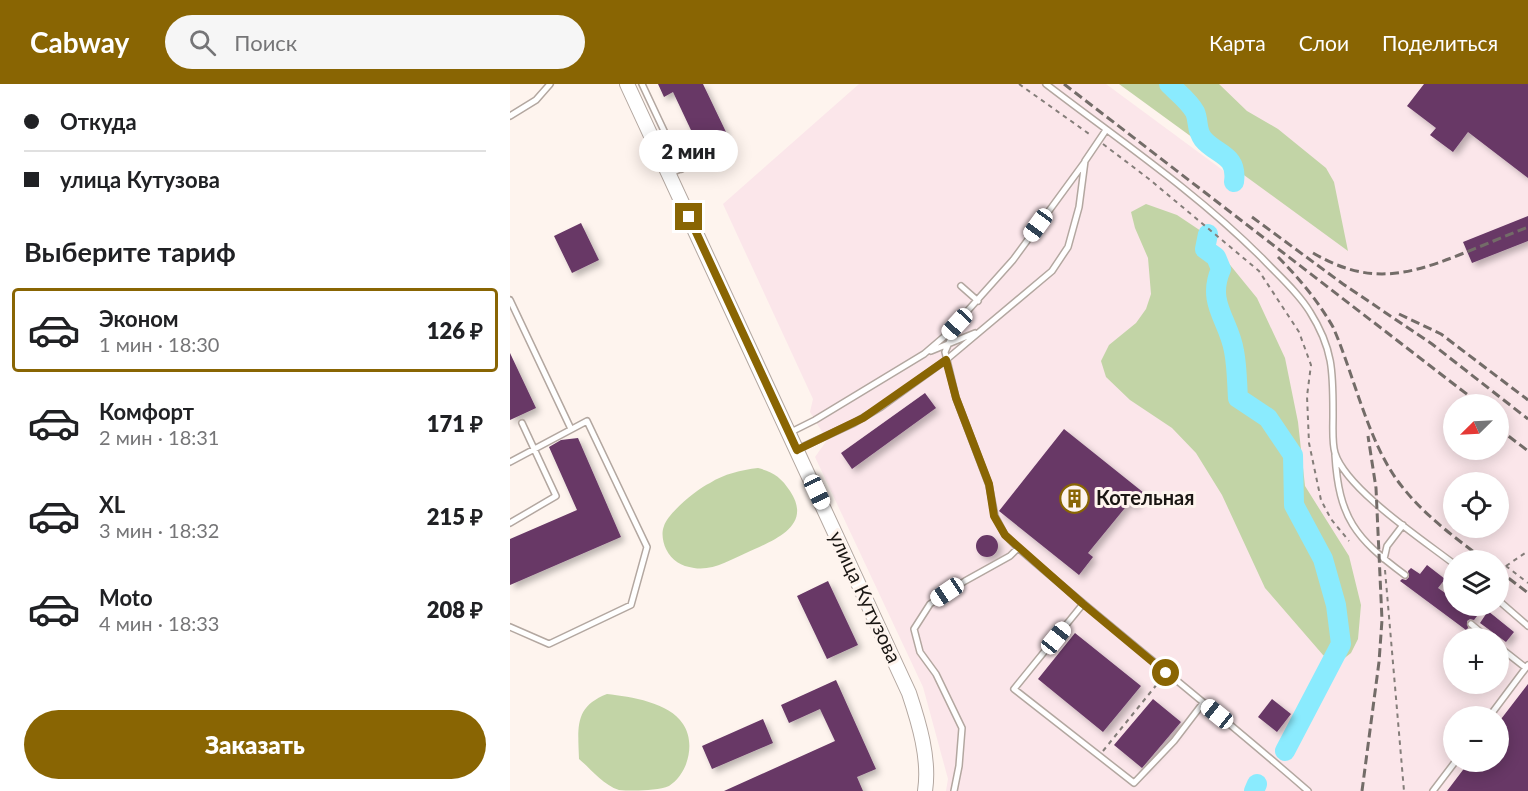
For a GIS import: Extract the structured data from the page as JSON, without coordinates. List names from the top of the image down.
{
  "streets": {
    "street": ["улица Кутузова"]
  },
  "places": {
    "building": ["Котельная"]
  },
  "north": "bottom left",
  "page": {
    "header": "Cabway",
    "search": "Поиск",
    "nav": ["Карта", "Слои", "Поделиться"],
    "banner": ["Откуда", "улица Кутузова"],
    "bubble": "2 мин",
    "heading": "Выберите тариф",
    "list": [
      {
        "name": "Эконом",
        "note": "1 мин · 18:30",
        "value": "126 ₽"
      },
      {
        "name": "Комфорт",
        "note": "2 мин · 18:31",
        "value": "171 ₽"
      },
      {
        "name": "XL",
        "note": "3 мин · 18:32",
        "value": "215 ₽"
      },
      {
        "name": "Moto",
        "note": "4 мин · 18:33",
        "value": "208 ₽"
      }
    ],
    "map_buttons": ["+", "−"],
    "buttons": "Заказать"
  }
}
